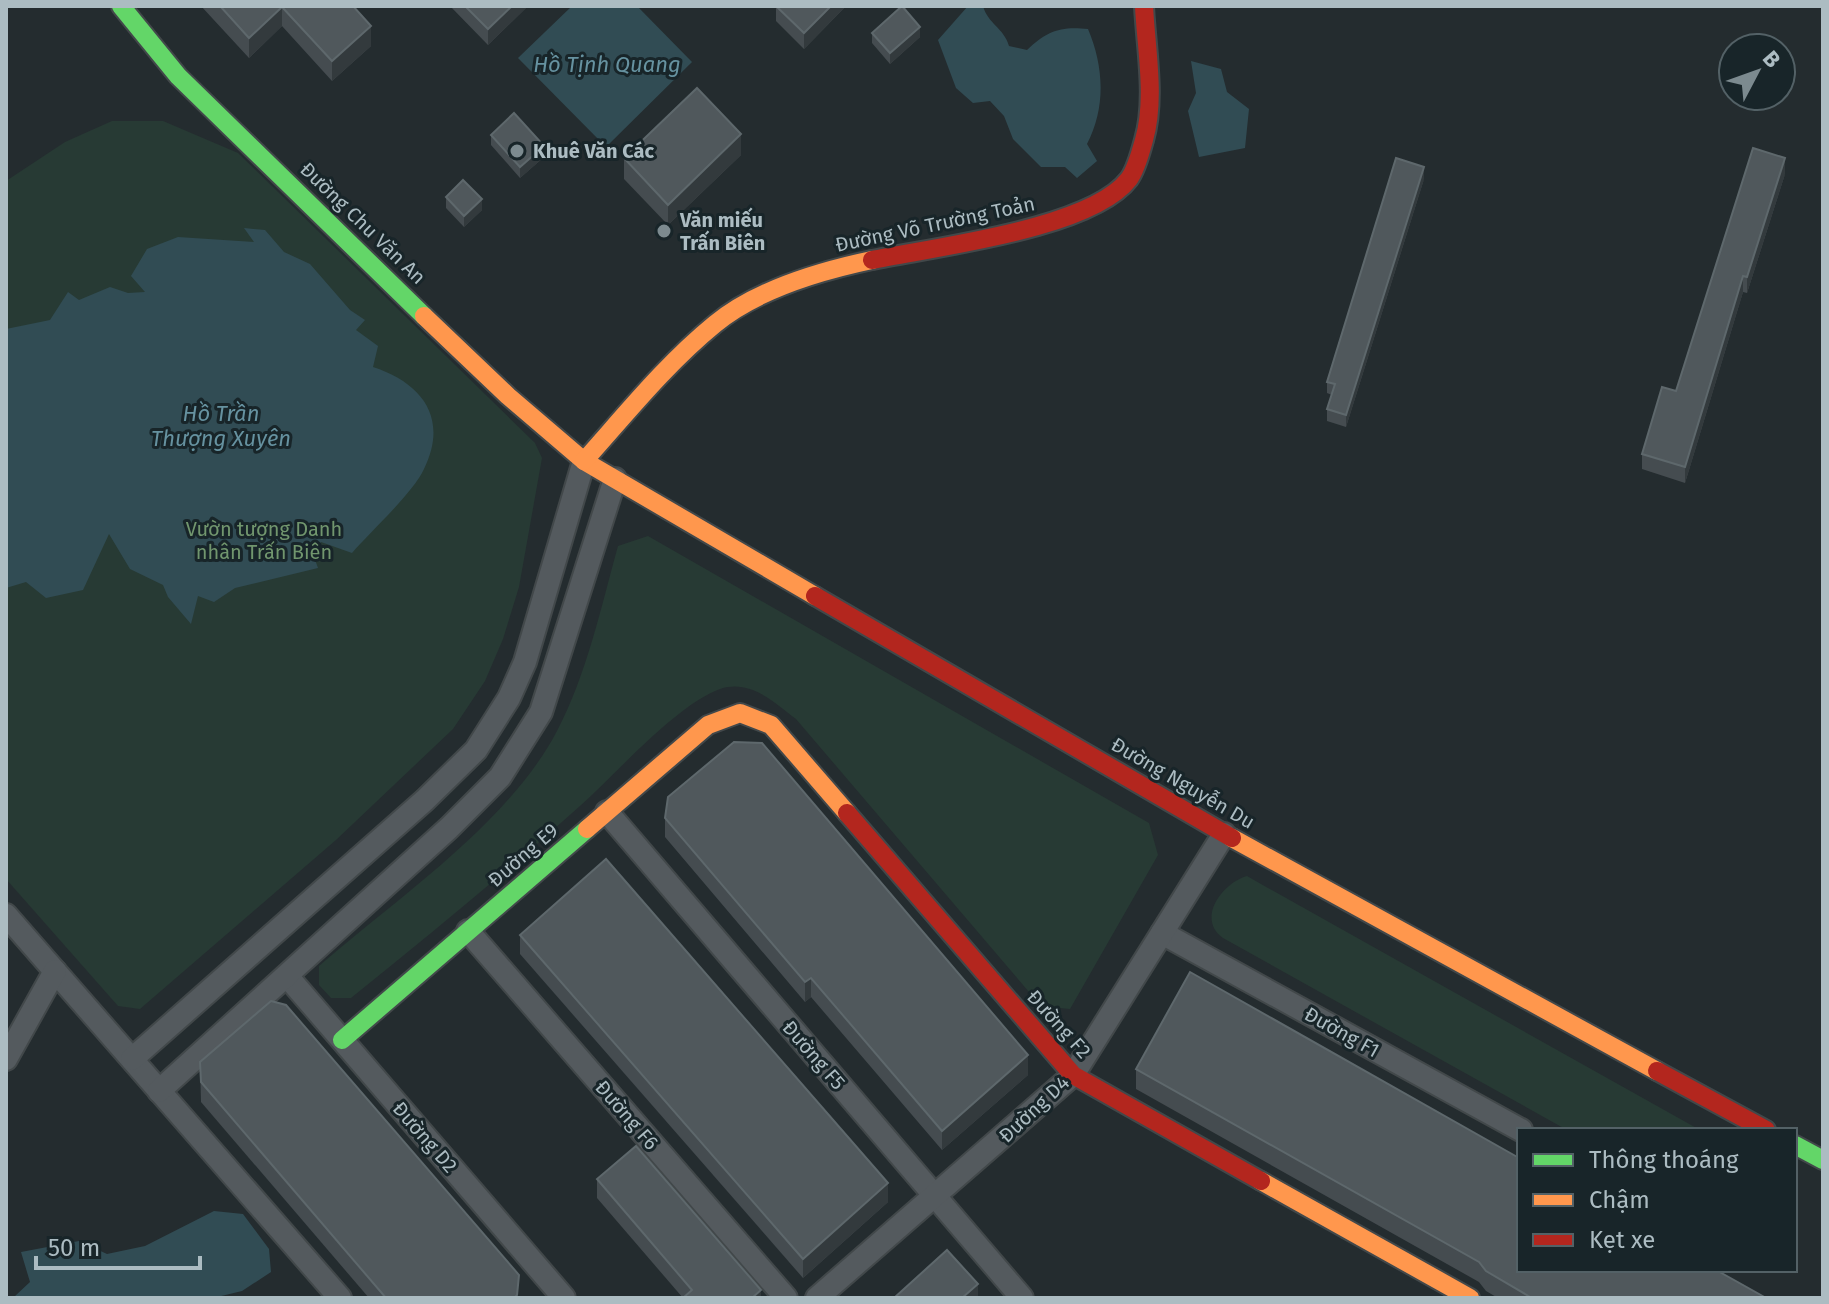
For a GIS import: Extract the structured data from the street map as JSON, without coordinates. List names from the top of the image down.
{
  "streets": {
    "main road": [
      "Đường Chu Văn An",
      "Đường Võ Trường Toản",
      "Đường Nguyễn Du",
      "Đường E9",
      "Đường F2"
    ],
    "street": [
      "Đường F1",
      "Đường F5",
      "Đường D4",
      "Đường F6",
      "Đường D2"
    ]
  },
  "crossings": [
    ["Đường Chu Văn An", "Đường Võ Trường Toản"],
    ["Đường Chu Văn An", "Đường Nguyễn Du"],
    ["Đường Võ Trường Toản", "Đường Nguyễn Du"],
    ["Đường Nguyễn Du", "Đường D4"],
    ["Đường E9", "Đường F2"],
    ["Đường E9", "Đường F5"],
    ["Đường E9", "Đường F6"],
    ["Đường E9", "Đường D2"],
    ["Đường F2", "Đường D4"],
    ["Đường F1", "Đường D4"],
    ["Đường F5", "Đường D4"]
  ],
  "water": ["Hồ Tịnh Quang", "Hồ Trần Thượng Xuyên"],
  "parks": ["Vườn tượng Danh nhân Trấn Biên"],
  "places": ["Khuê Văn Các", "Văn miếu Trấn Biên"],
  "legend": ["Thông thoáng", "Chậm", "Kẹt xe"],
  "scale_bar": "50 m",
  "north": "top right"
}
